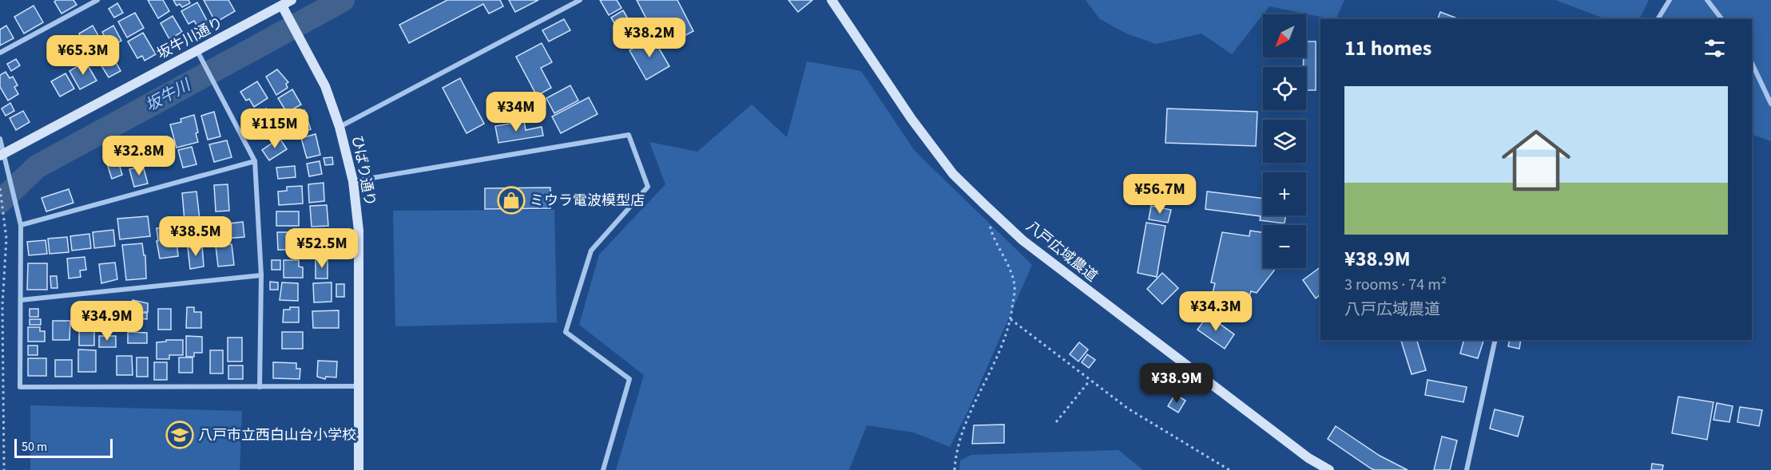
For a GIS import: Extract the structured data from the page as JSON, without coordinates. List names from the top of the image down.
{
  "streets": {
    "street": ["坂牛川通り", "ひばり通り", "八戸広域農道"]
  },
  "crossings": [
    ["坂牛川通り", "ひばり通り"]
  ],
  "water": ["坂牛川"],
  "places": {
    "shop": ["ミウラ電波模型店"],
    "school or university": ["八戸市立西白山台小学校"]
  },
  "scale_bar": "50 m",
  "north": "bottom left",
  "page": {
    "map_buttons": ["+", "−"],
    "price": [
      "¥38.2M",
      "¥65.3M",
      "¥34M",
      "¥115M",
      "¥32.8M",
      "¥56.7M",
      "¥38.5M",
      "¥52.5M",
      "¥34.3M",
      "¥34.9M",
      "¥38.9M"
    ],
    "heading": "11 homes",
    "list": [
      {
        "name": "¥38.9M",
        "note": "3 rooms · 74 m² · 八戸広域農道"
      }
    ],
    "scale": "50 m"
  }
}
